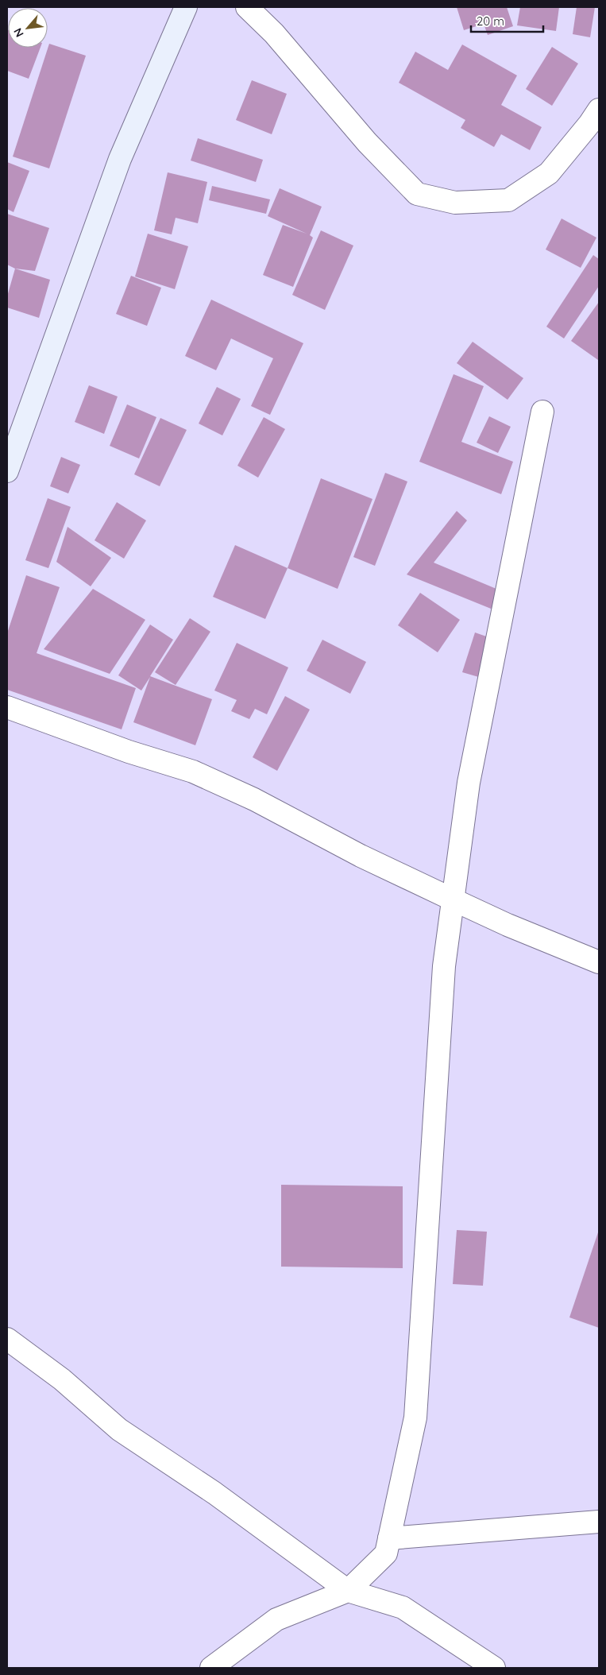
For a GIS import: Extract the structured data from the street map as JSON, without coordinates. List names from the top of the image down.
{
  "scale_bar": "20 m",
  "north": "bottom left"
}
